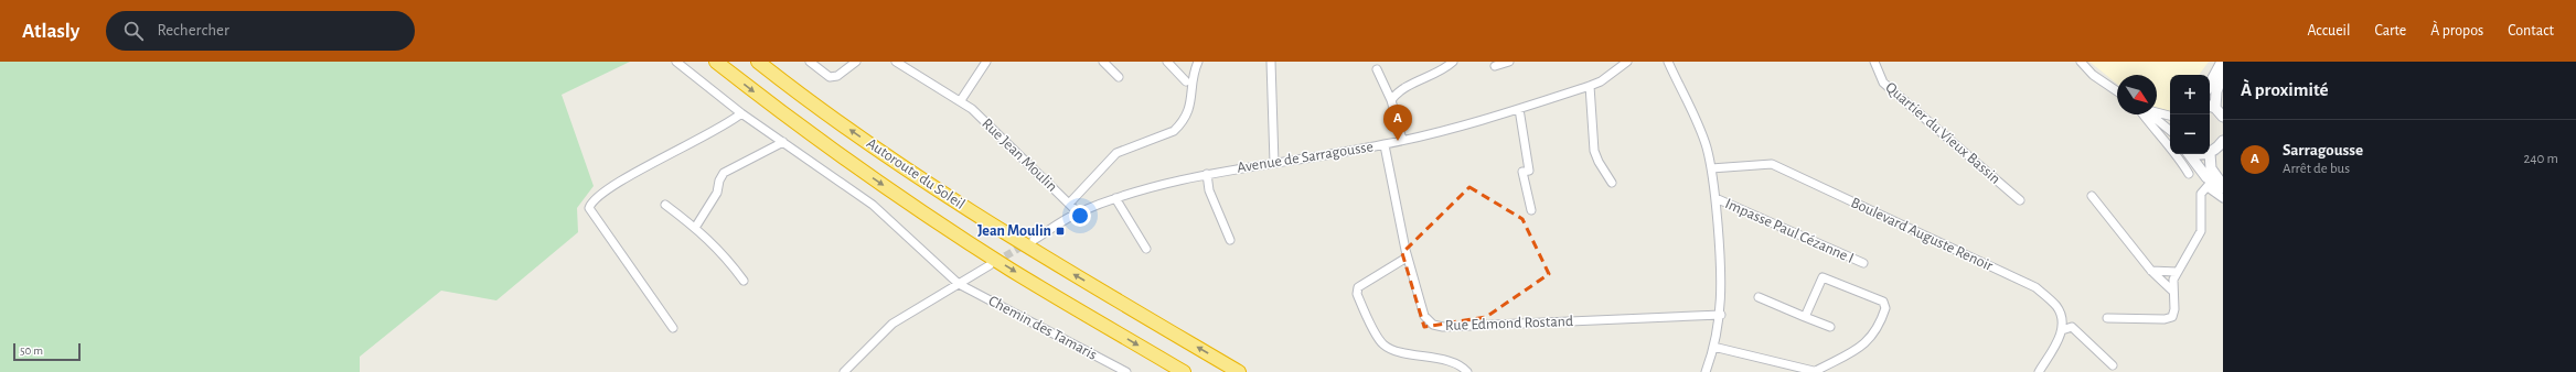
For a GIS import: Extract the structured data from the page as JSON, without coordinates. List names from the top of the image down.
{
  "streets": {
    "highway": ["Autoroute du Soleil"],
    "street": [
      "Quartier du Vieux Bassin",
      "Rue Jean Moulin",
      "Avenue de Sarragousse",
      "Impasse Paul Cézanne I",
      "Boulevard Auguste Renoir",
      "Rue Edmond Rostand",
      "Chemin des Tamaris"
    ]
  },
  "crossings": [
    ["Rue Jean Moulin", "Avenue de Sarragousse"],
    ["Avenue de Sarragousse", "Rue Edmond Rostand"]
  ],
  "places": {
    "transit": ["Jean Moulin"]
  },
  "scale_bar": "50 m",
  "north": "bottom right",
  "page": {
    "header": "Atlasly",
    "search": "Rechercher",
    "nav": [
      "Accueil",
      "Carte",
      "À propos",
      "Contact"
    ],
    "heading": "À proximité",
    "map_buttons": ["+", "−"],
    "pins": "A",
    "list": [
      {
        "mark": "A",
        "name": "Sarragousse",
        "note": "Arrêt de bus",
        "value": "240 m"
      }
    ],
    "scale": "50 m"
  }
}
